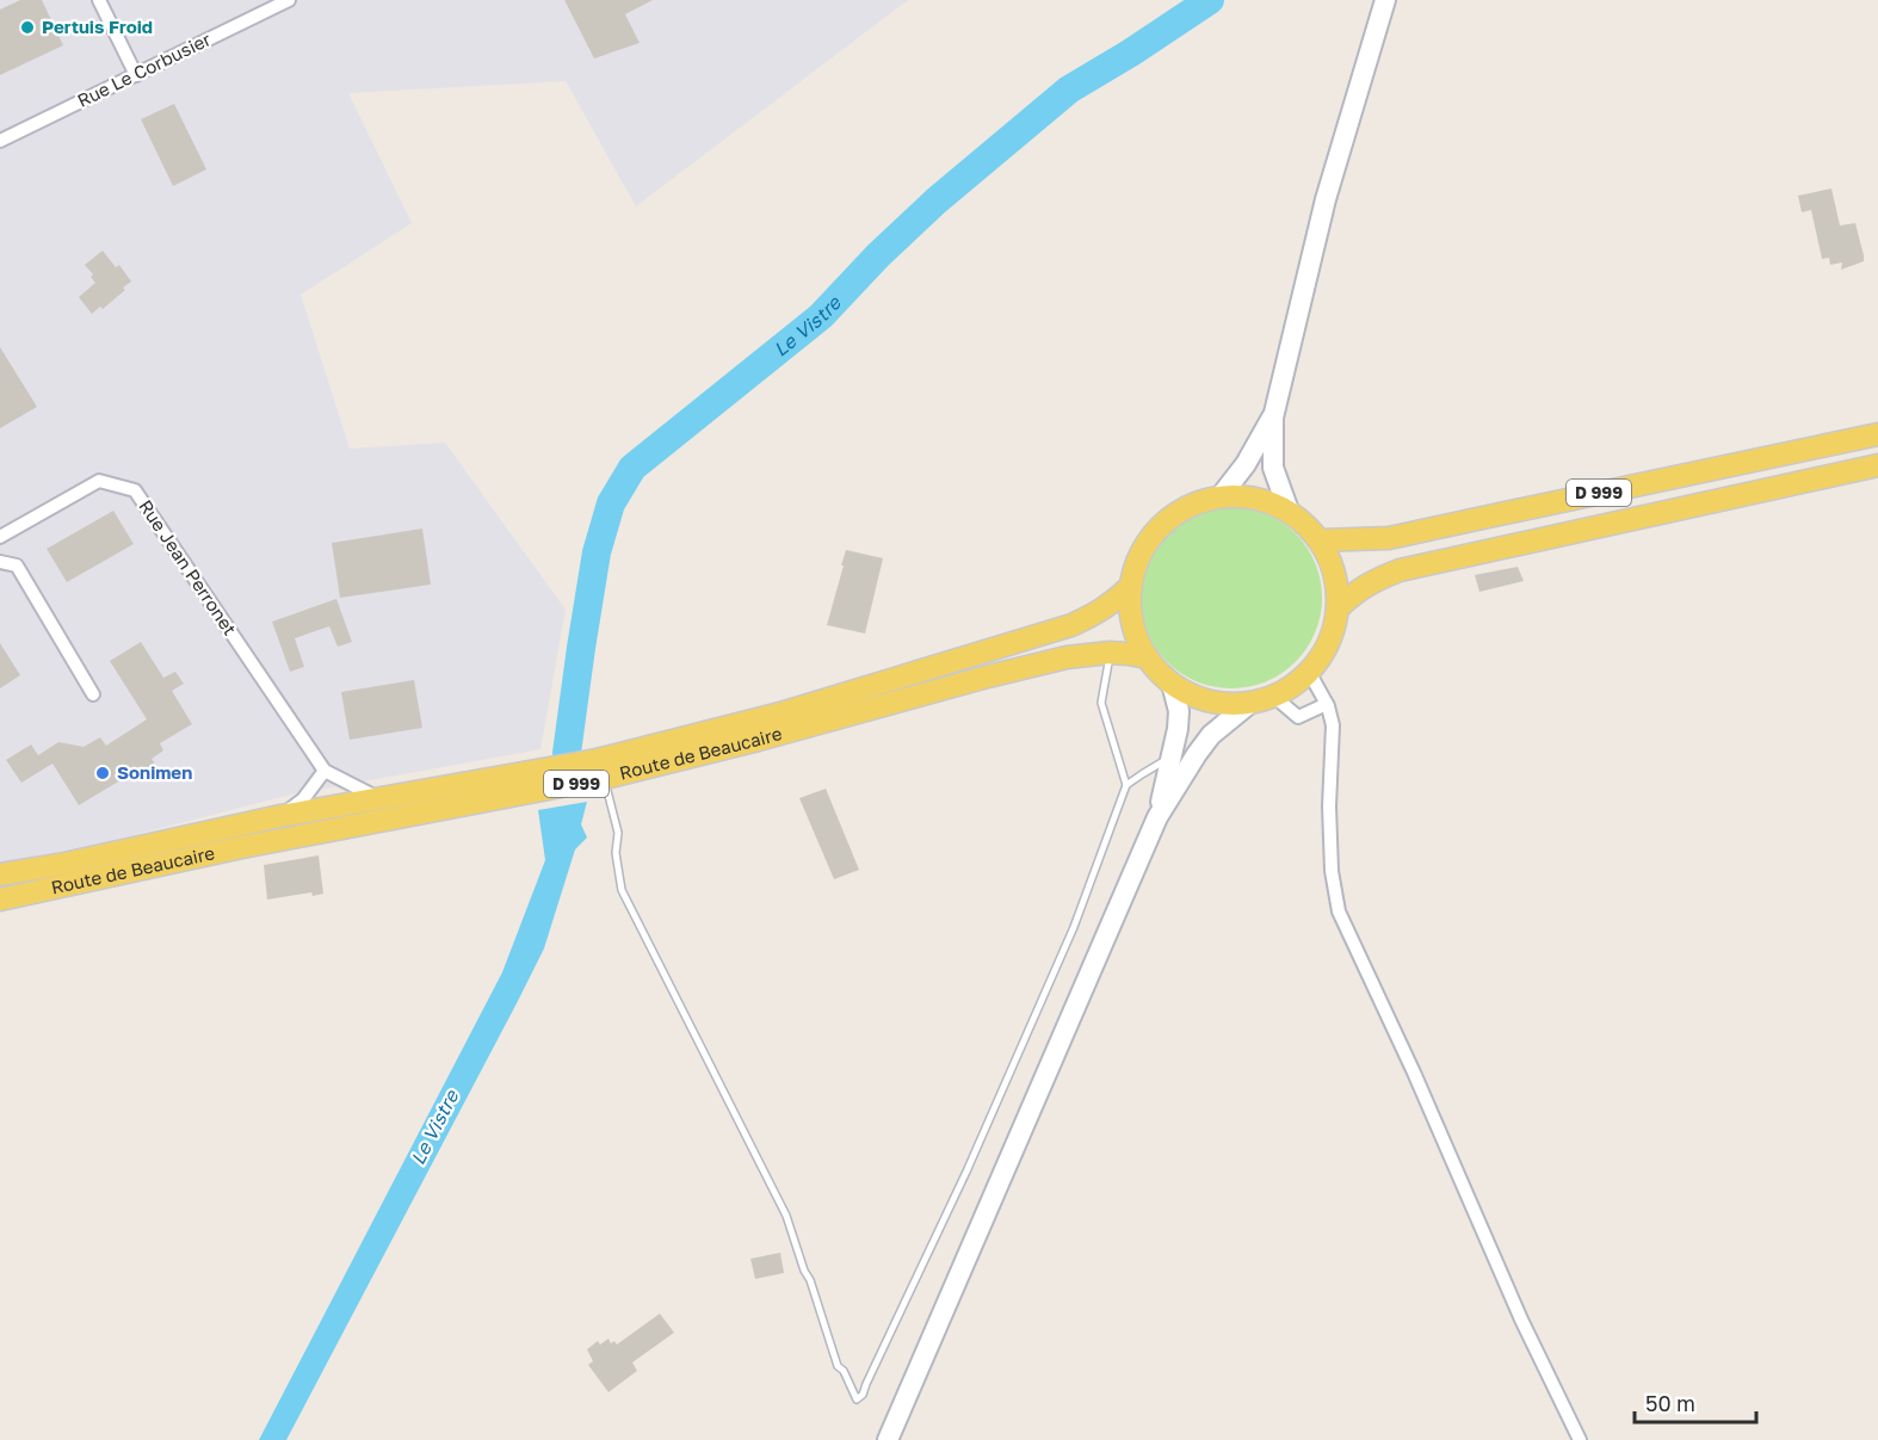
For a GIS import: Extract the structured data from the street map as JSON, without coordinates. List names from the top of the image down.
{
  "streets": {
    "main road": ["D 999", "Route de Beaucaire"],
    "street": ["Rue Le Corbusier", "Rue Jean Perronet"]
  },
  "crossings": [
    ["D 999", "Route de Beaucaire"],
    ["Rue Jean Perronet", "Route de Beaucaire"]
  ],
  "water": ["Le Vistre"],
  "places": ["Pertuis Froid", "Sonimen"],
  "scale_bar": "50 m"
}
